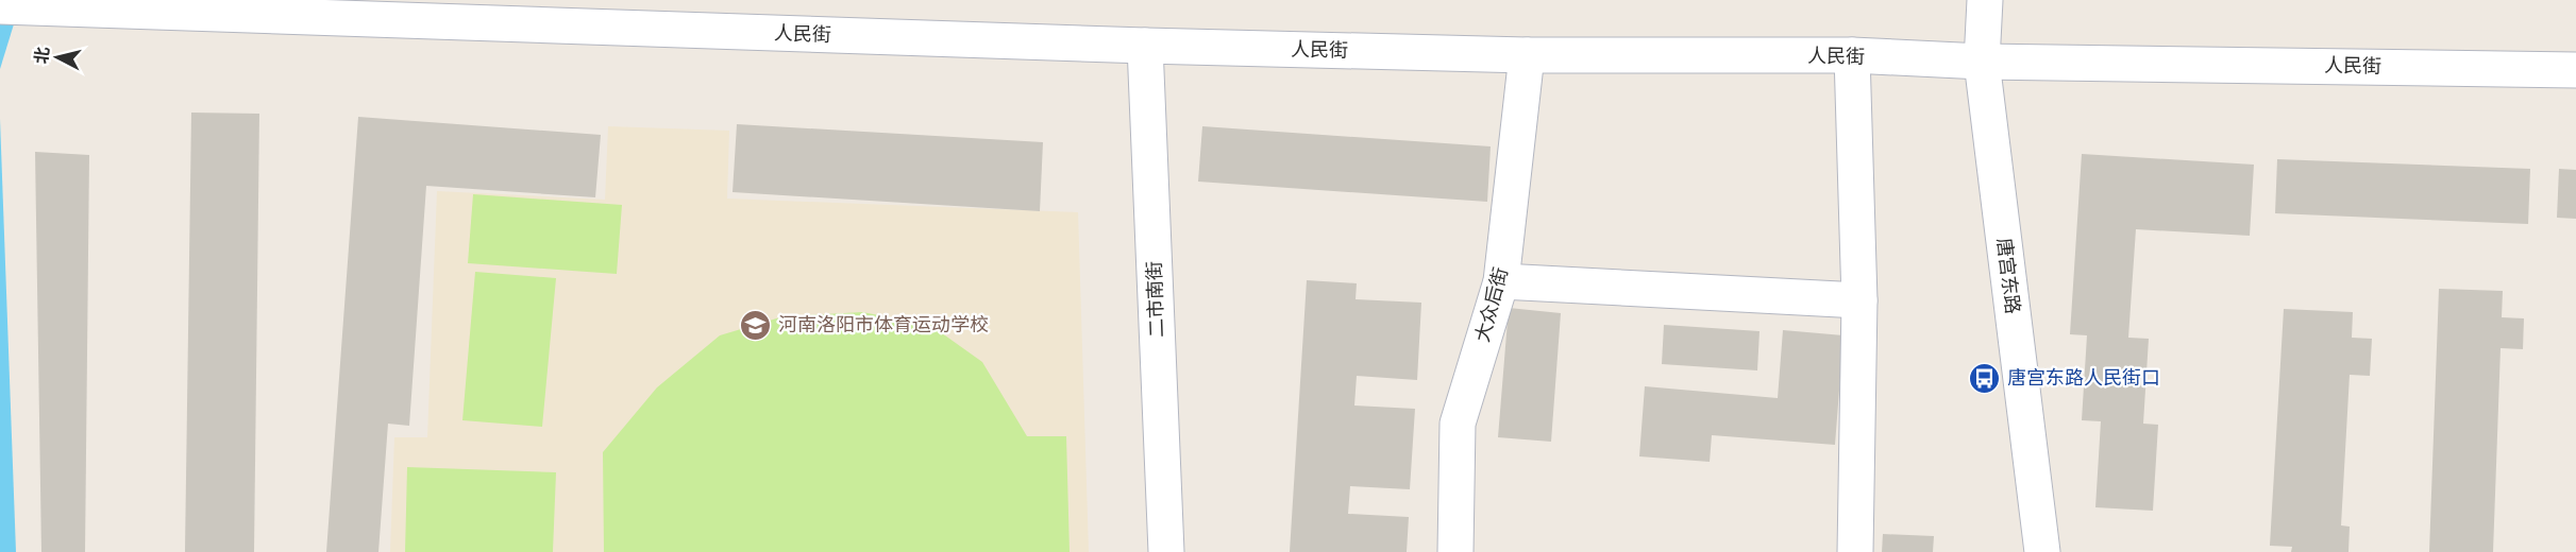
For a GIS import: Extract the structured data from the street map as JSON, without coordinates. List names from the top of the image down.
{
  "streets": {
    "street": [
      "人民街",
      "唐宫东路",
      "二市南街",
      "大众后街"
    ]
  },
  "crossings": [
    ["人民街", "唐宫东路"],
    ["人民街", "二市南街"],
    ["人民街", "大众后街"]
  ],
  "places": {
    "school or university": ["河南洛阳市体育运动学校"],
    "bus stop": ["唐宫东路人民街口"]
  },
  "north": "left"
}
